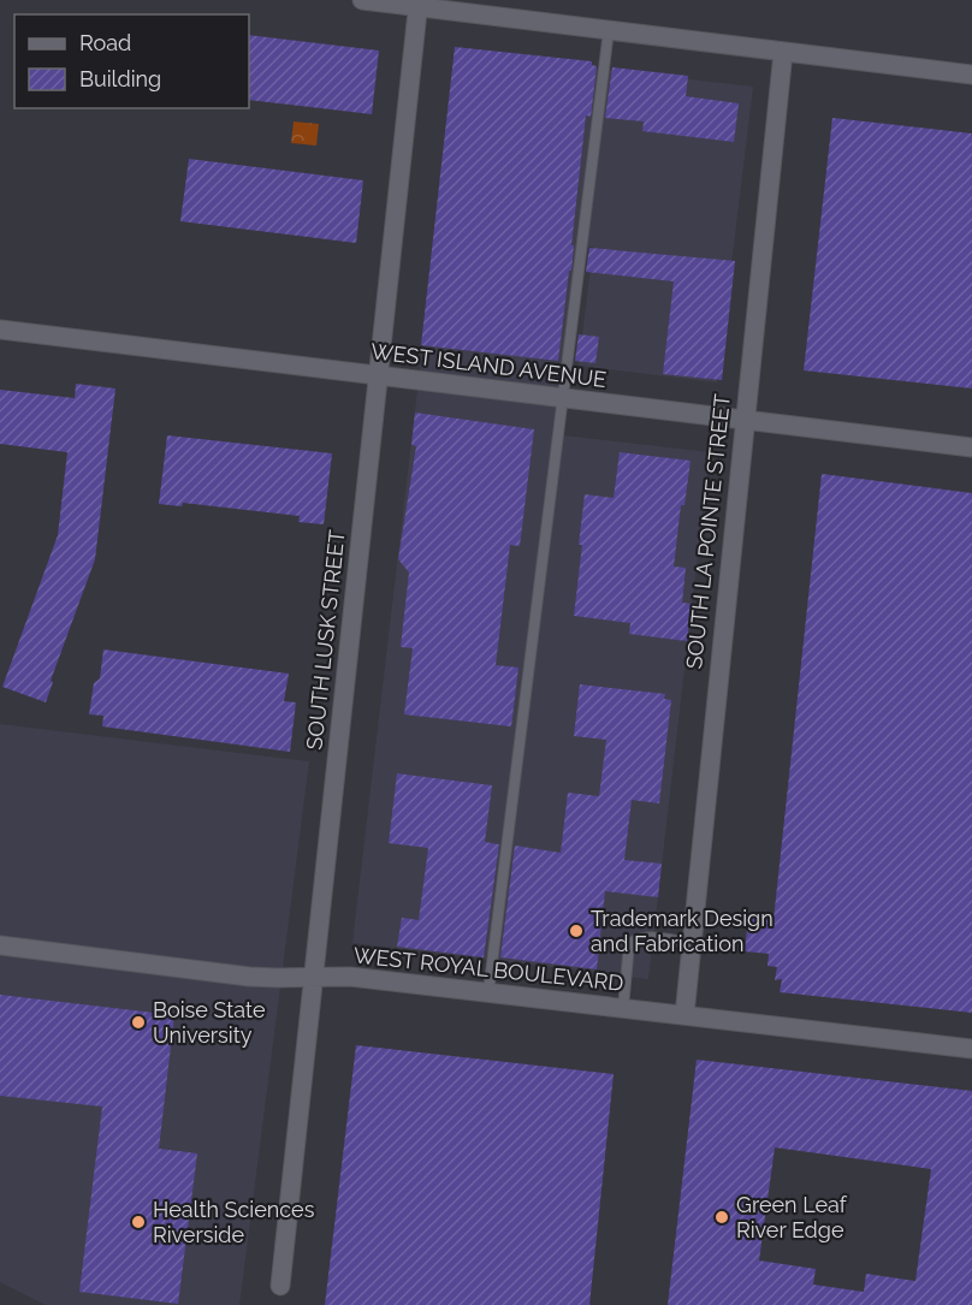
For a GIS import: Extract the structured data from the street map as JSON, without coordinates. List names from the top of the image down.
{
  "streets": {
    "street": [
      "WEST ISLAND AVENUE",
      "SOUTH LA POINTE STREET",
      "SOUTH LUSK STREET",
      "WEST ROYAL BOULEVARD"
    ]
  },
  "crossings": [
    ["WEST ISLAND AVENUE", "SOUTH LA POINTE STREET"],
    ["WEST ISLAND AVENUE", "SOUTH LUSK STREET"],
    ["SOUTH LA POINTE STREET", "WEST ROYAL BOULEVARD"],
    ["SOUTH LUSK STREET", "WEST ROYAL BOULEVARD"]
  ],
  "places": [
    "Trademark Design and Fabrication",
    "Boise State University",
    "Green Leaf River Edge",
    "Health Sciences Riverside"
  ],
  "legend": ["Road", "Building"]
}
